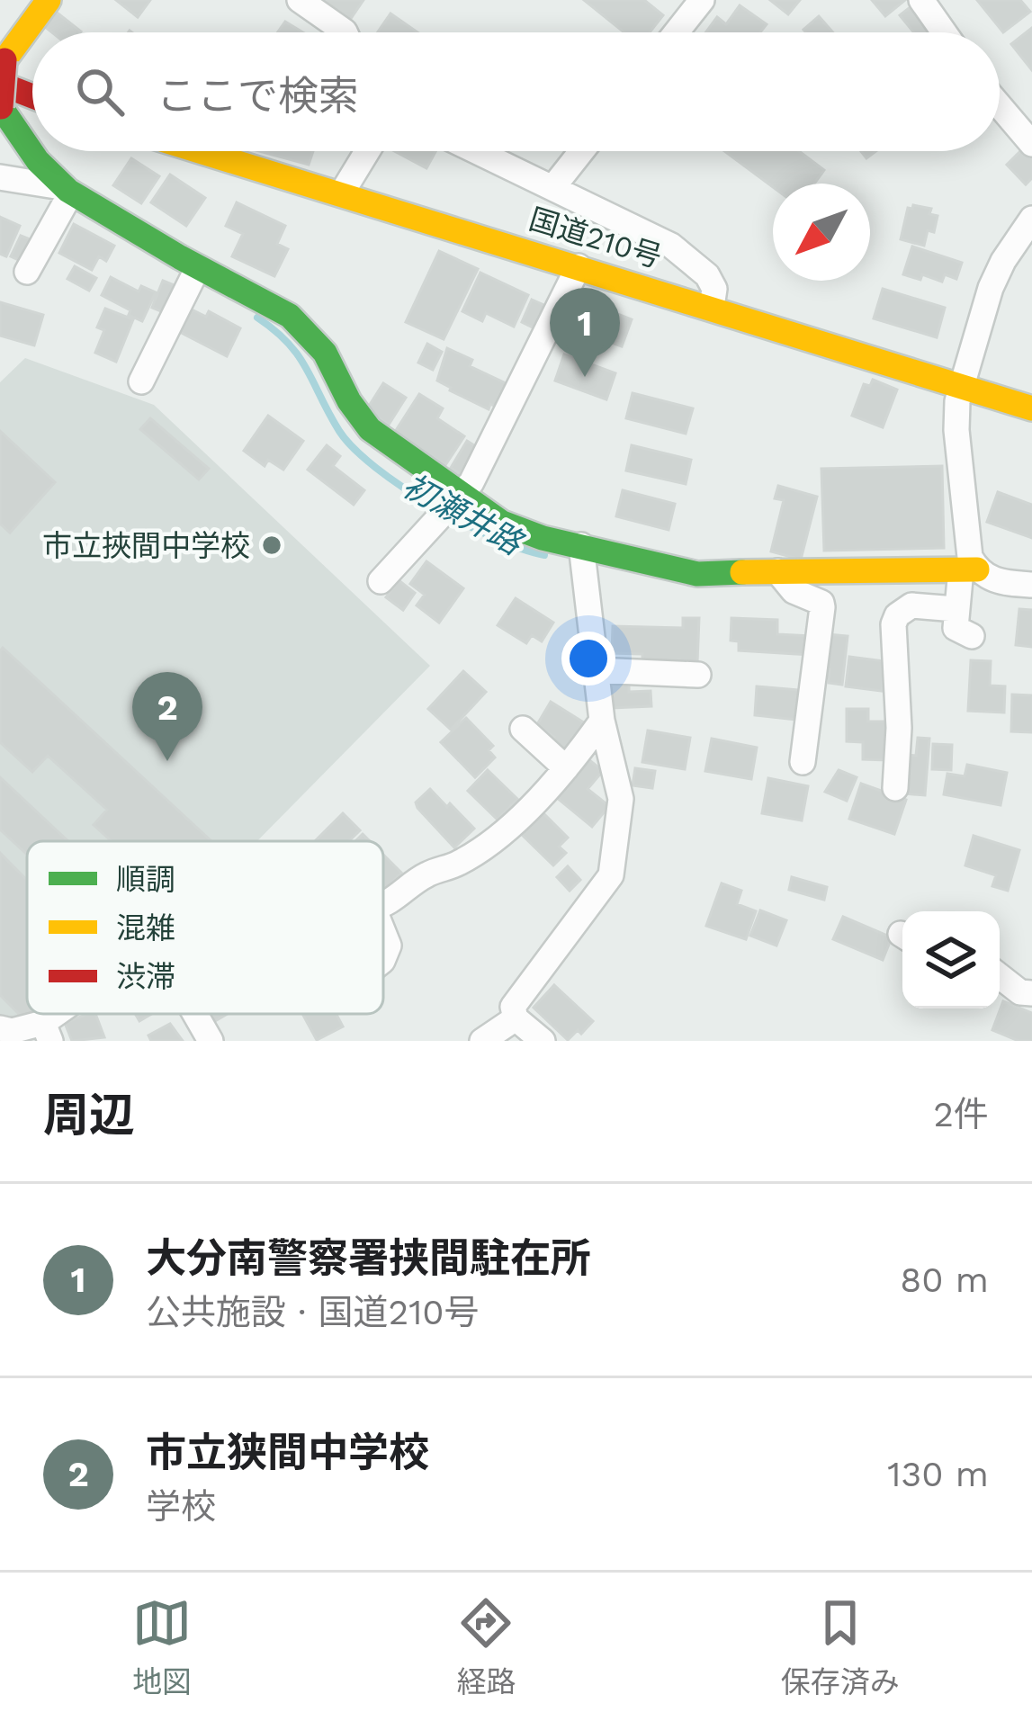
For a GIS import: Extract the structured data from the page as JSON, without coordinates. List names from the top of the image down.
{
  "streets": {
    "main road": ["国道210号"]
  },
  "water": ["初瀬井路"],
  "places": ["市立挾間中学校"],
  "legend": ["順調", "混雑", "渋滞"],
  "north": "bottom left",
  "page": {
    "search": "ここで検索",
    "pins": ["1", "2"],
    "heading": ["周辺", "2件"],
    "list": [
      {
        "mark": "1",
        "name": "大分南警察署挟間駐在所",
        "note": "公共施設 · 国道210号",
        "value": "80 m"
      },
      {
        "mark": "2",
        "name": "市立狭間中学校",
        "note": "学校",
        "value": "130 m"
      }
    ],
    "nav": ["地図", "経路", "保存済み"]
  }
}
